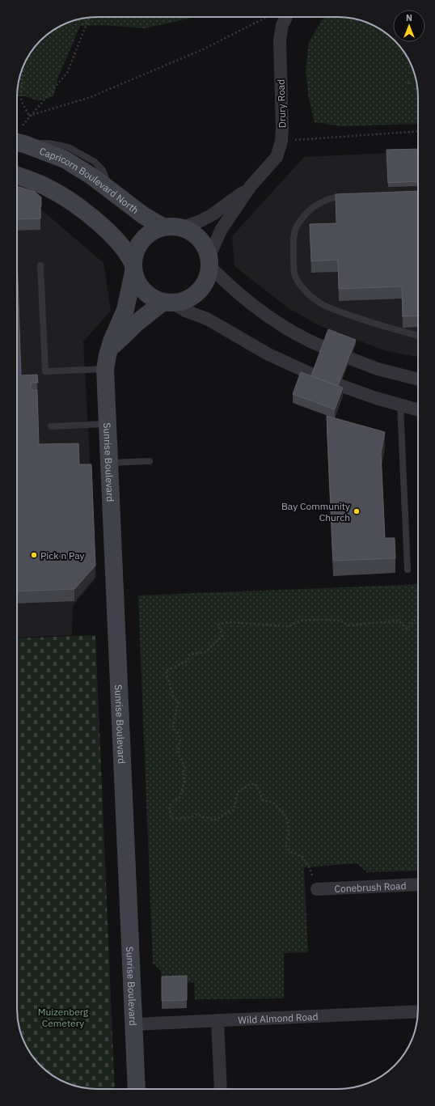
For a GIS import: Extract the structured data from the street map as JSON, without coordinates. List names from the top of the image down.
{
  "streets": {
    "street": [
      "Drury Road",
      "Capricorn Boulevard North",
      "Sunrise Boulevard",
      "Conebrush Road",
      "Wild Almond Road"
    ]
  },
  "crossings": [
    ["Drury Road", "Capricorn Boulevard North"],
    ["Drury Road", "Sunrise Boulevard"],
    ["Capricorn Boulevard North", "Sunrise Boulevard"],
    ["Sunrise Boulevard", "Wild Almond Road"]
  ],
  "parks": ["Muizenberg Cemetery"],
  "places": ["Bay Community Church", "Pick n Pay"],
  "north": "top"
}
